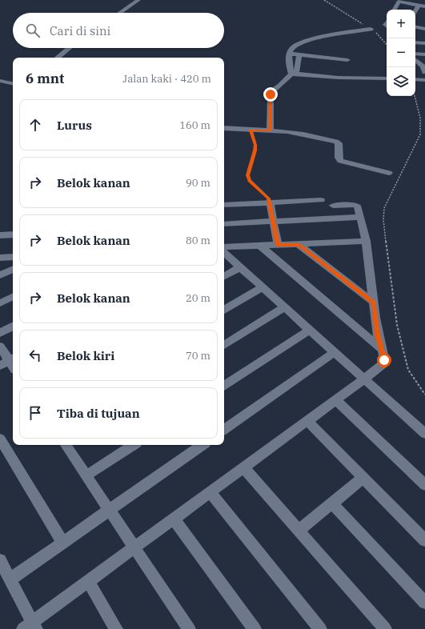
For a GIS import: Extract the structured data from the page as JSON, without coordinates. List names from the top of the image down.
{
  "page": {
    "map_buttons": ["+", "−"],
    "search": "Cari di sini",
    "heading": ["6 mnt", "Jalan kaki · 420 m"],
    "list": [
      ["Lurus", "160 m"],
      ["Belok kanan", "90 m"],
      ["Belok kanan", "80 m"],
      ["Belok kanan", "20 m"],
      ["Belok kiri", "70 m"],
      "Tiba di tujuan"
    ]
  }
}
